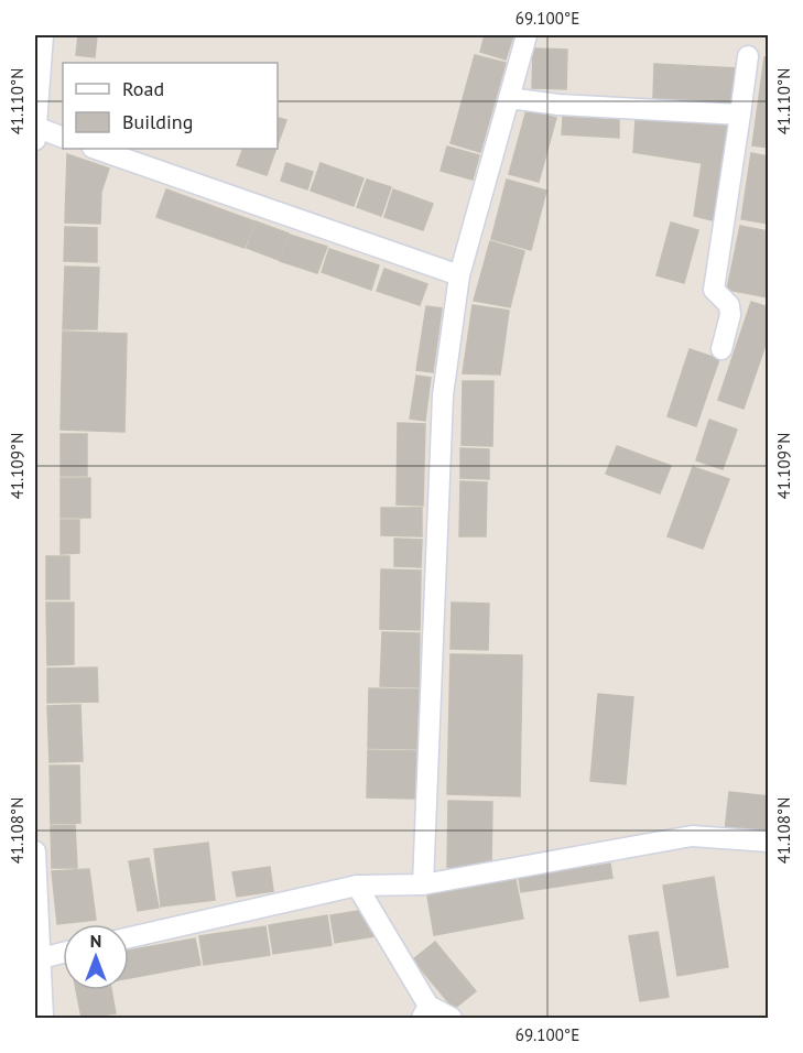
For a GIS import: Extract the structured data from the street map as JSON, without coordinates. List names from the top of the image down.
{
  "legend": ["Road", "Building"],
  "north": "top",
  "coordinates": [
    "69.100°E",
    "41.110°N",
    "41.109°N",
    "41.108°N"
  ]
}
